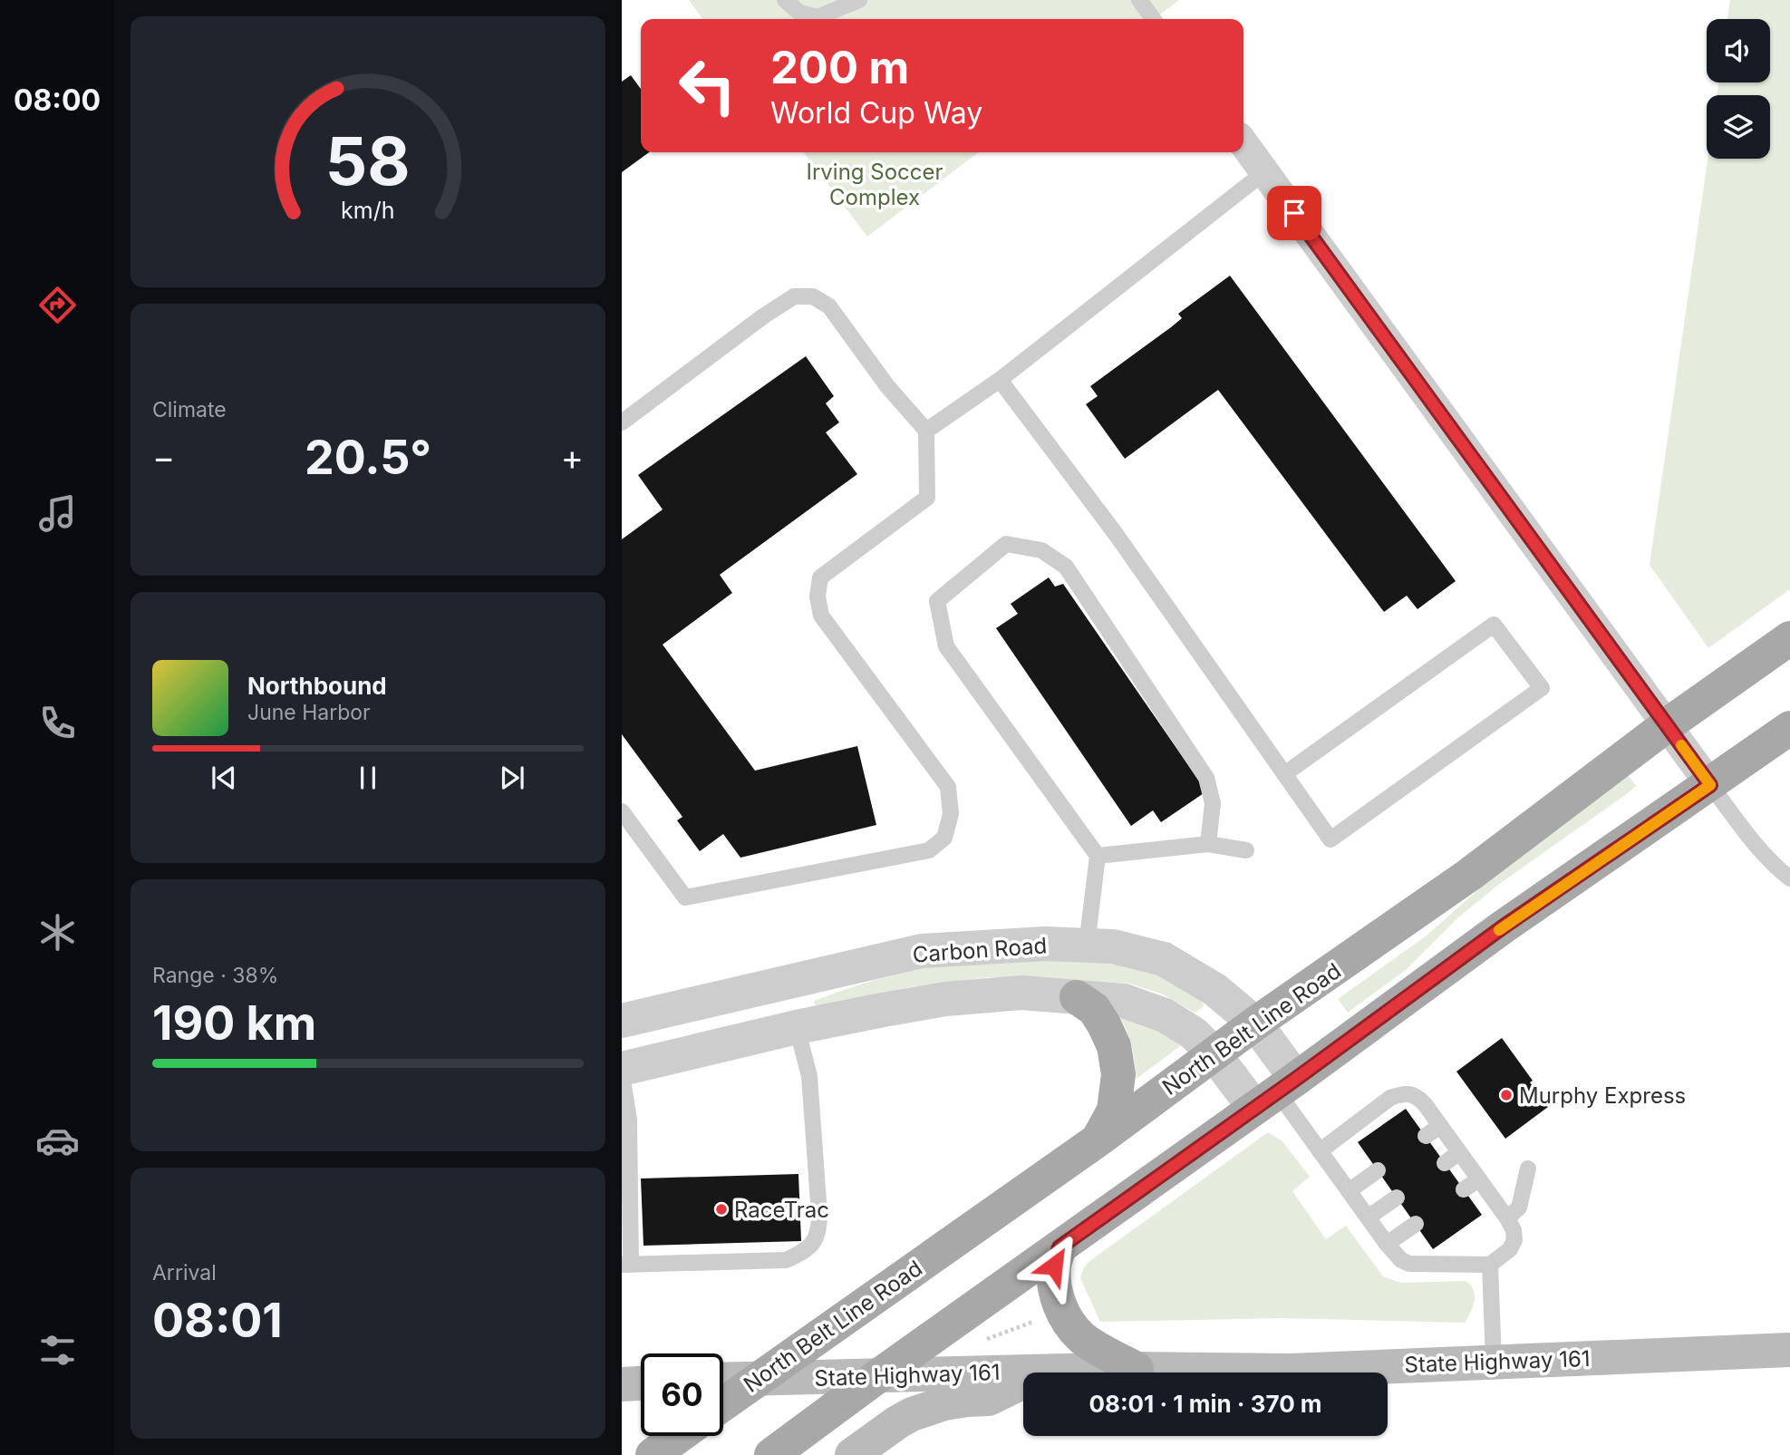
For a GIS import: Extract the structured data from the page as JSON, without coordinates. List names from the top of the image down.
{
  "streets": {
    "main road": ["North Belt Line Road", "State Highway 161"],
    "street": ["Carbon Road"]
  },
  "crossings": [
    ["Carbon Road", "North Belt Line Road"],
    ["North Belt Line Road", "State Highway 161"]
  ],
  "parks": ["Irving Soccer Complex"],
  "places": ["Murphy Express", "RaceTrac"],
  "page": {
    "tabs": "08:00",
    "turn": ["200 m", "World Cup Way"],
    "tile": [
      "Climate",
      ["Range · 38%", "190 km"],
      ["Arrival", "08:01"]
    ],
    "heat": ["−", "20.5°", "+"],
    "song": ["Northbound", "June Harbor"],
    "limit": "60",
    "trip": "08:01 · 1 min · 370 m",
    "gauge": ["58", "km/h"]
  }
}
